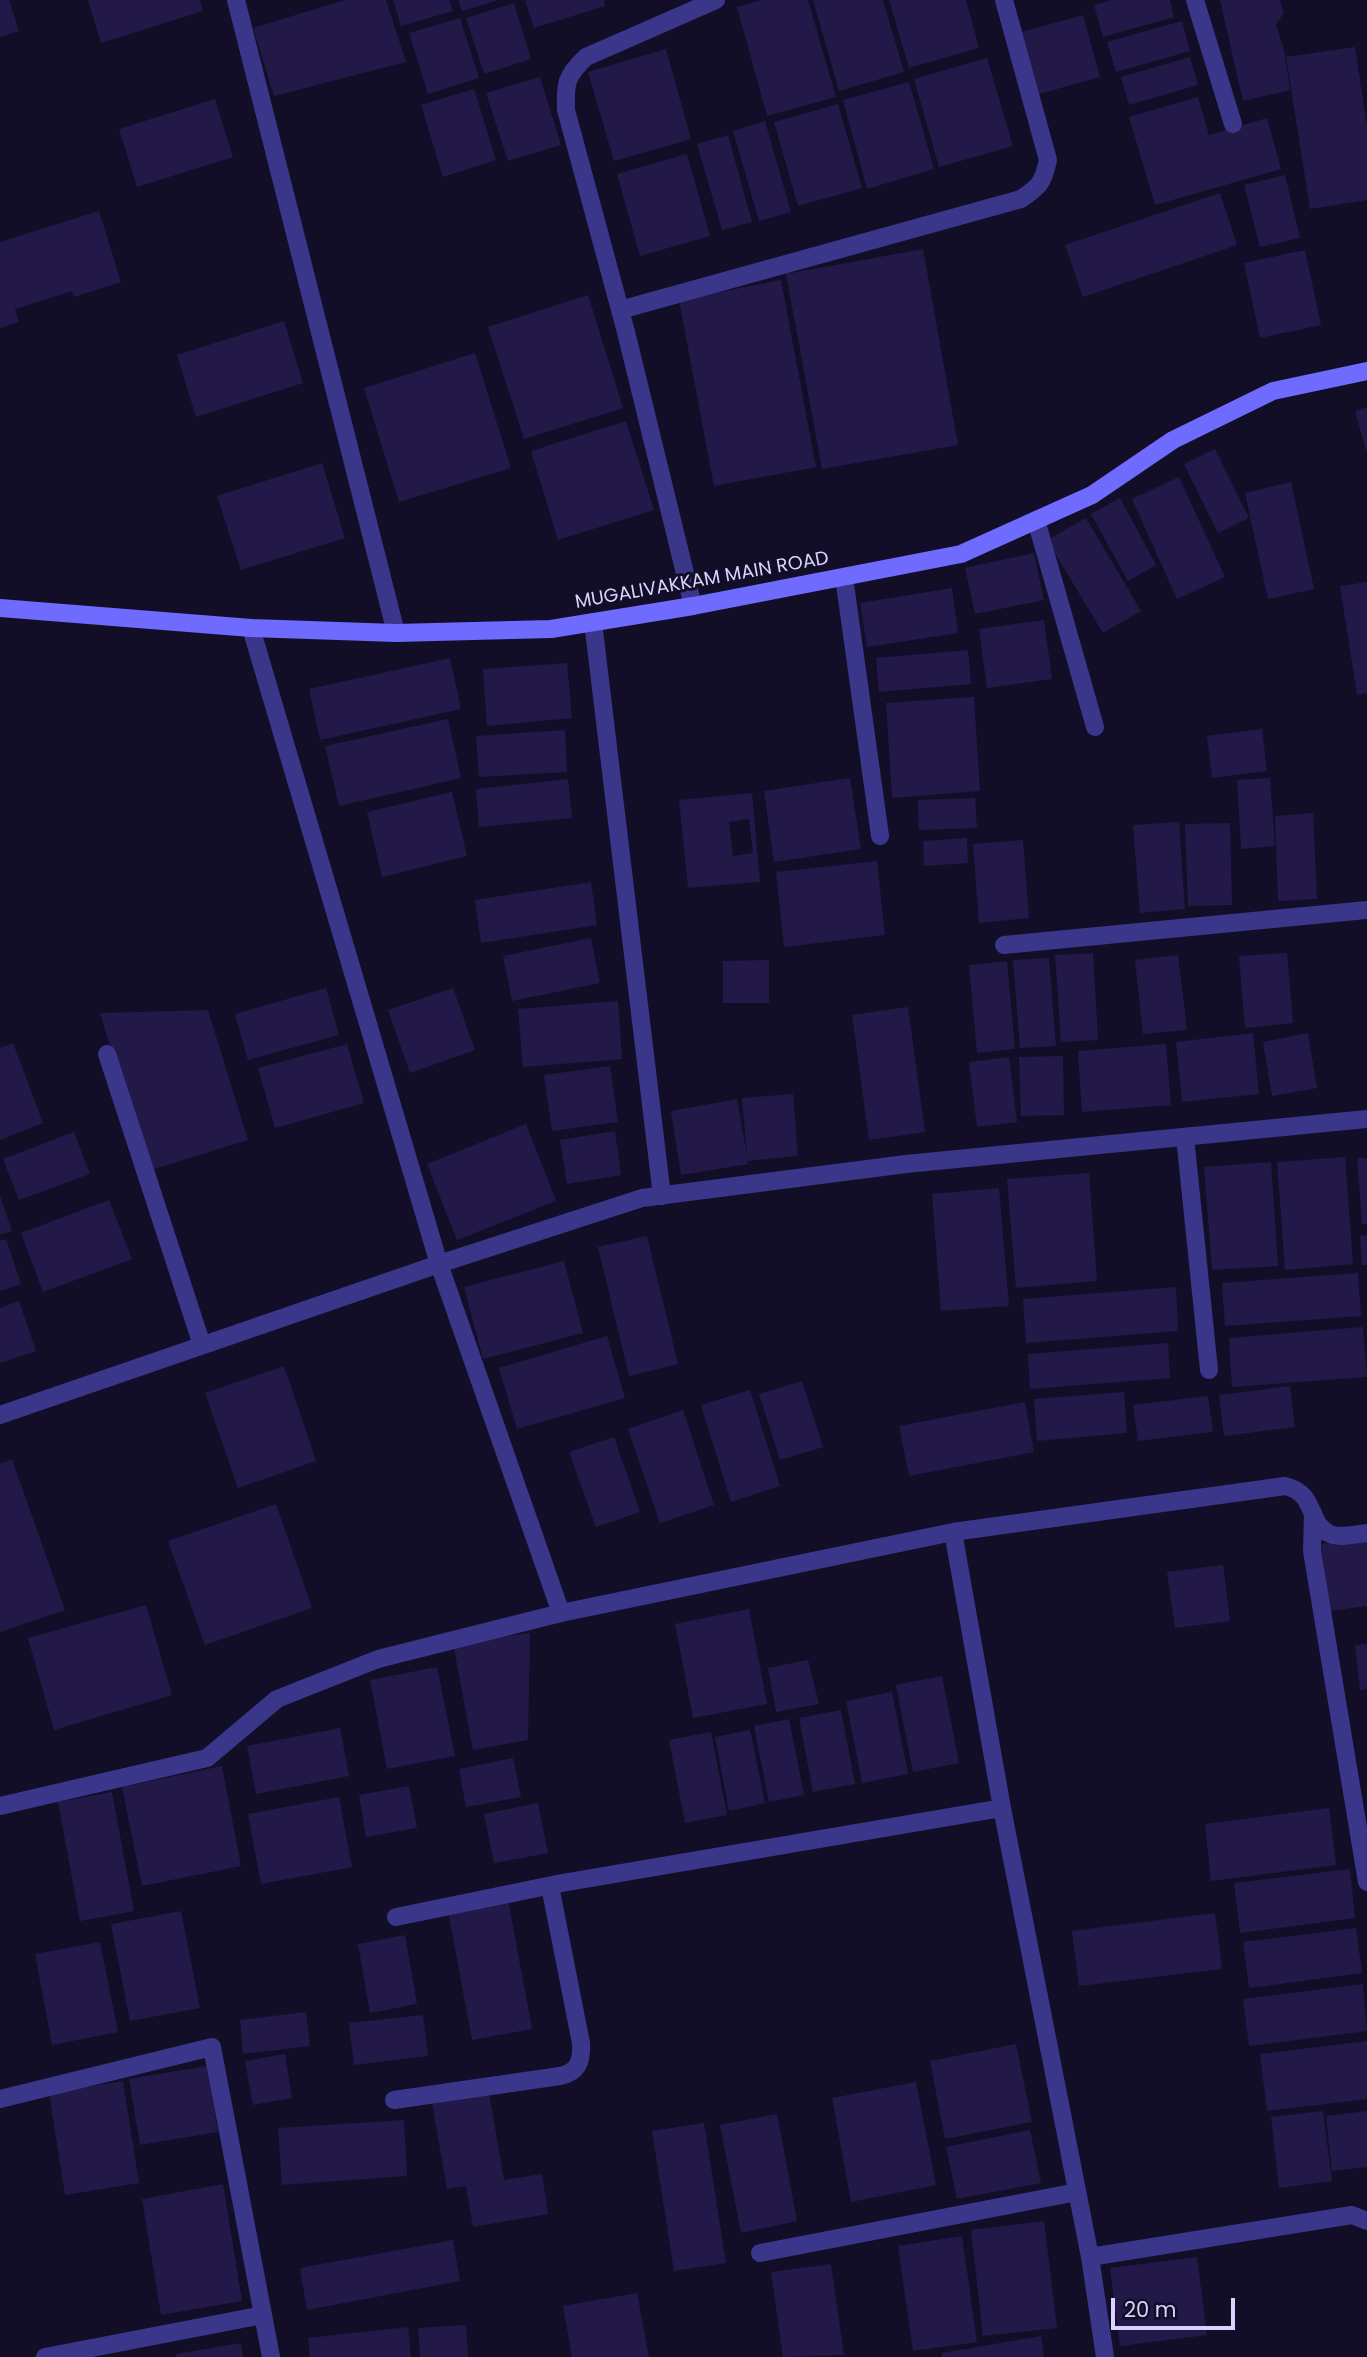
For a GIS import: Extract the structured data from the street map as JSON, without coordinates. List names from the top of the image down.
{
  "streets": {
    "street": ["MUGALIVAKKAM MAIN ROAD"]
  },
  "scale_bar": "20 m"
}
